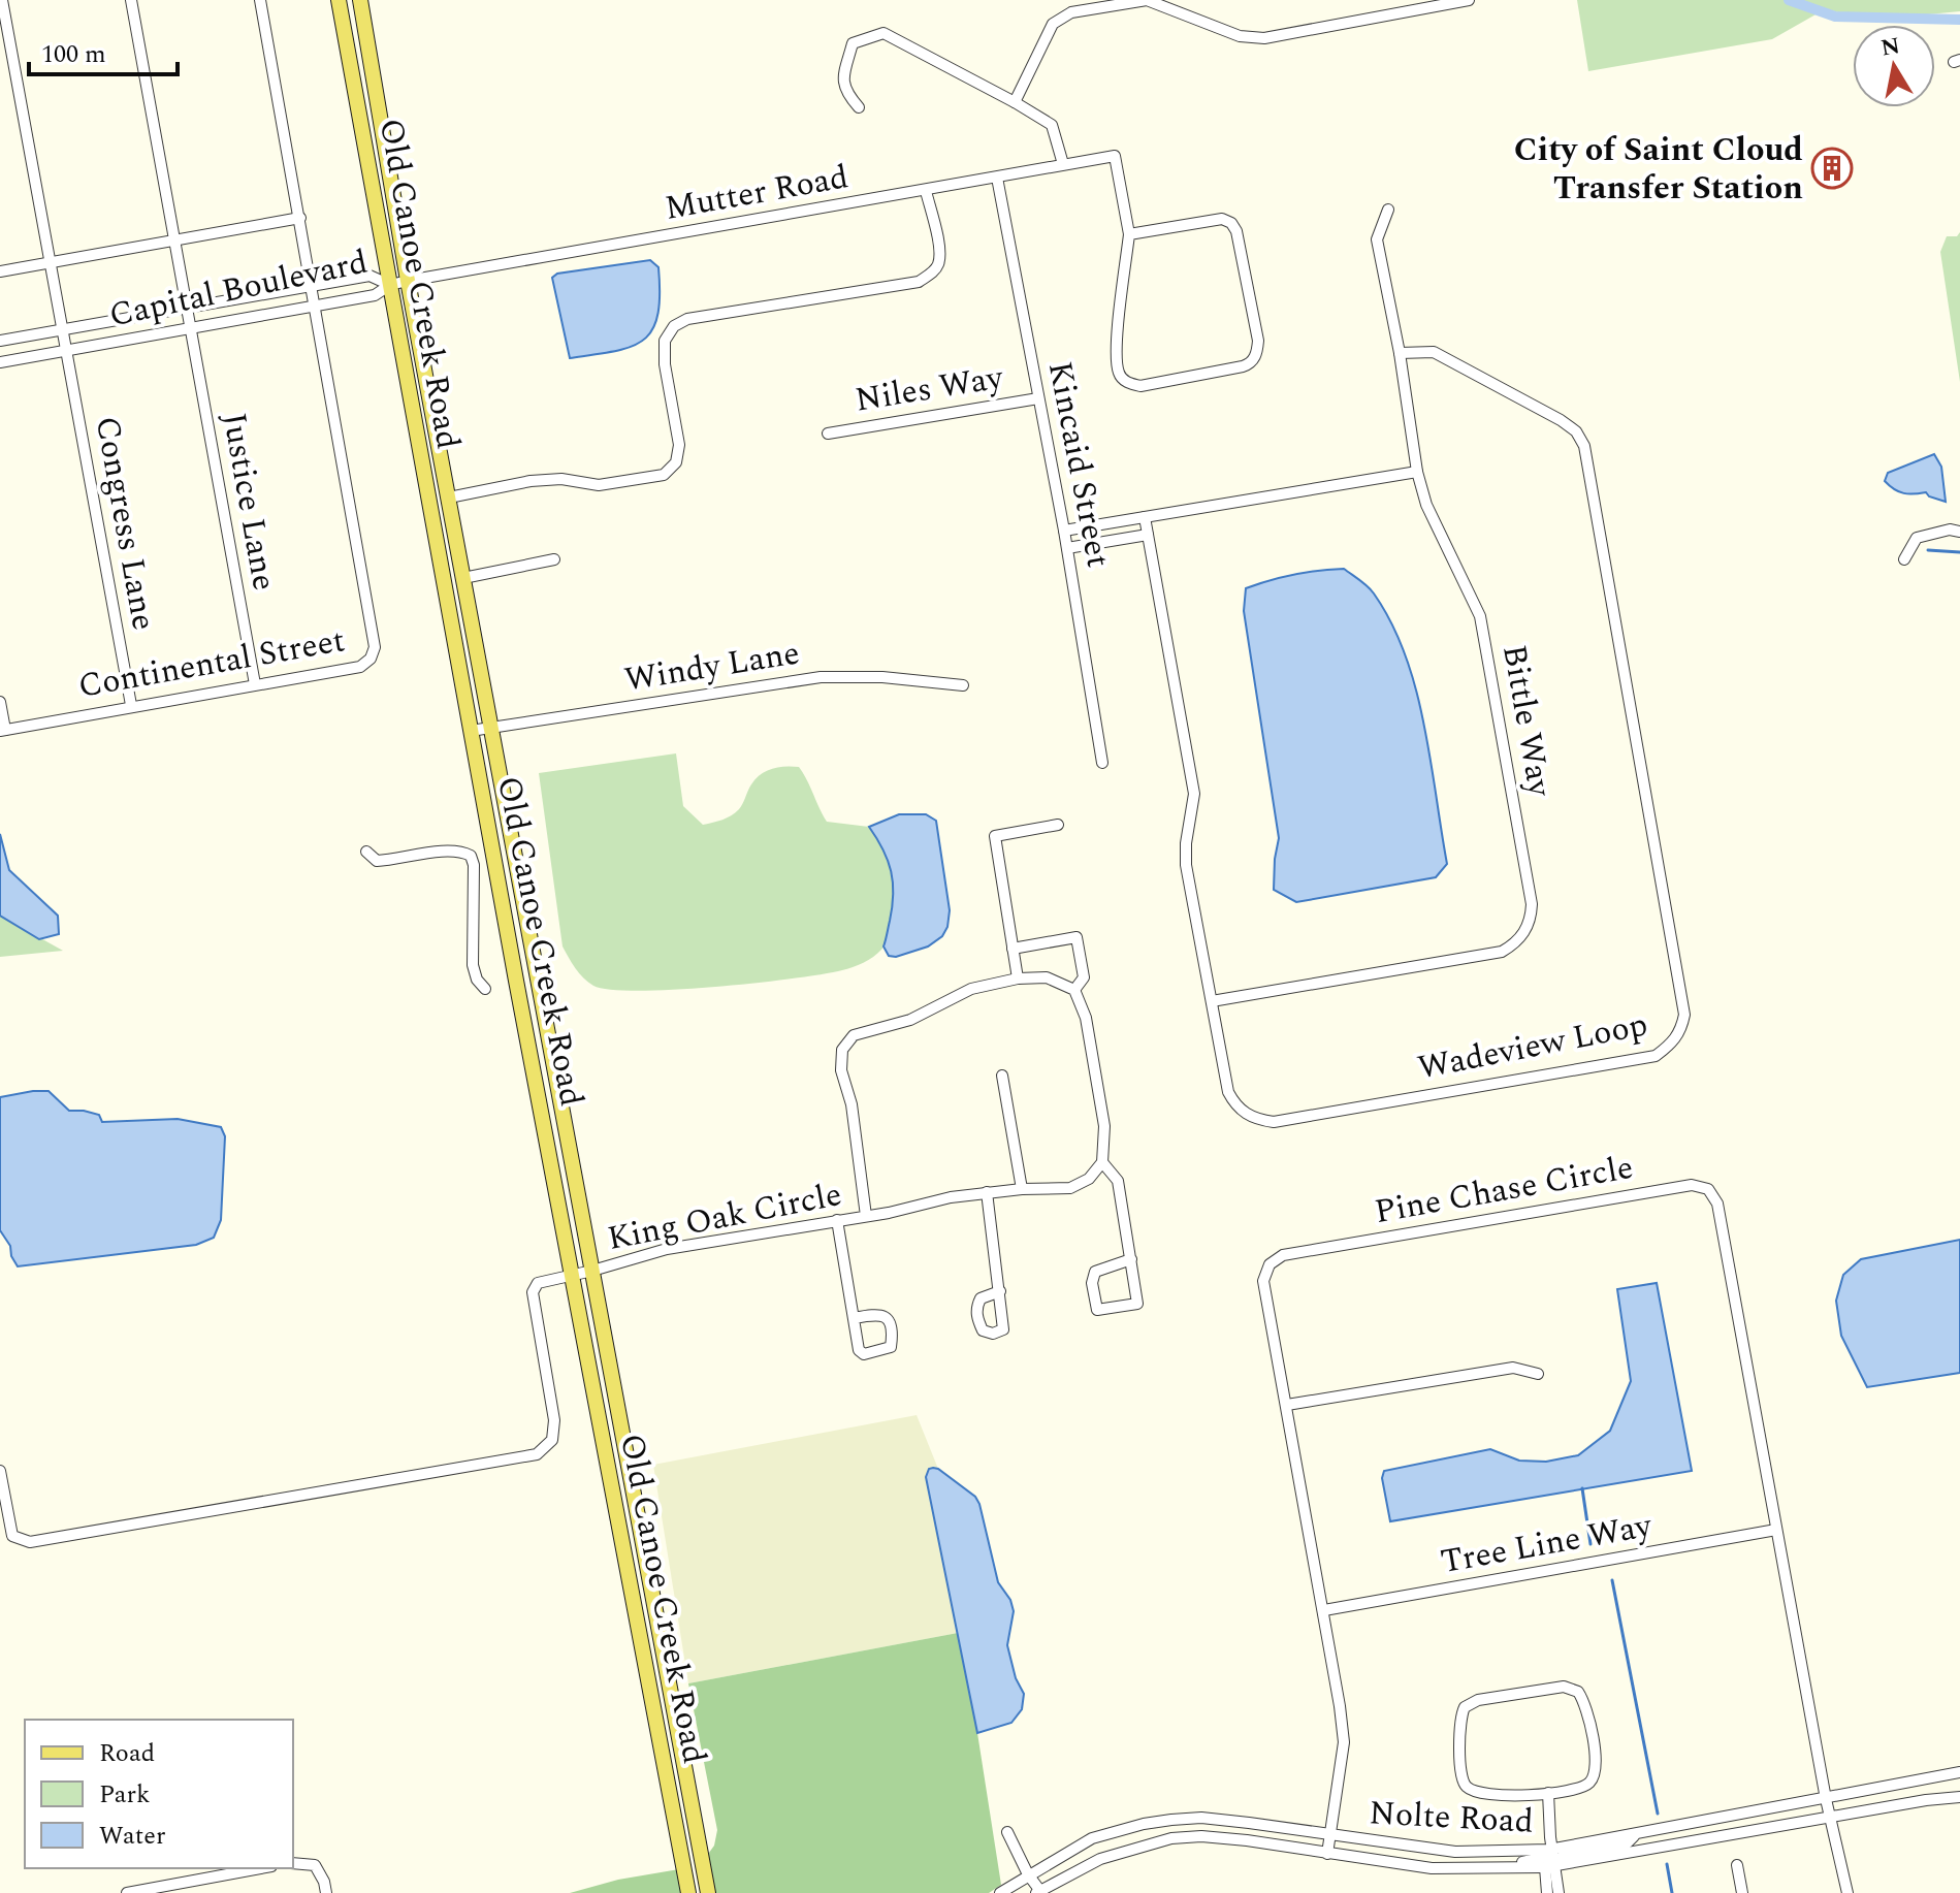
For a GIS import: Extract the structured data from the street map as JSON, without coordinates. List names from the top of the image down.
{
  "streets": {
    "main road": ["Old Canoe Creek Road"],
    "street": [
      "Mutter Road",
      "Capital Boulevard",
      "Niles Way",
      "Kincaid Street",
      "Justice Lane",
      "Congress Lane",
      "Continental Street",
      "Windy Lane",
      "Bittle Way",
      "Wadeview Loop",
      "Pine Chase Circle",
      "King Oak Circle",
      "Tree Line Way",
      "Nolte Road"
    ]
  },
  "crossings": [
    ["Mutter Road", "Old Canoe Creek Road"],
    ["Mutter Road", "Capital Boulevard"],
    ["Mutter Road", "Kincaid Street"],
    ["Old Canoe Creek Road", "Capital Boulevard"],
    ["Old Canoe Creek Road", "Windy Lane"],
    ["Old Canoe Creek Road", "King Oak Circle"],
    ["Capital Boulevard", "Justice Lane"],
    ["Capital Boulevard", "Congress Lane"],
    ["Capital Boulevard", "Continental Street"],
    ["Niles Way", "Kincaid Street"],
    ["Justice Lane", "Continental Street"],
    ["Congress Lane", "Continental Street"],
    ["Bittle Way", "Wadeview Loop"],
    ["Pine Chase Circle", "Tree Line Way"],
    ["Pine Chase Circle", "Nolte Road"]
  ],
  "places": {
    "building": ["City of Saint Cloud Transfer Station"]
  },
  "legend": ["Road", "Park", "Water"],
  "scale_bar": "100 m",
  "north": "top"
}
